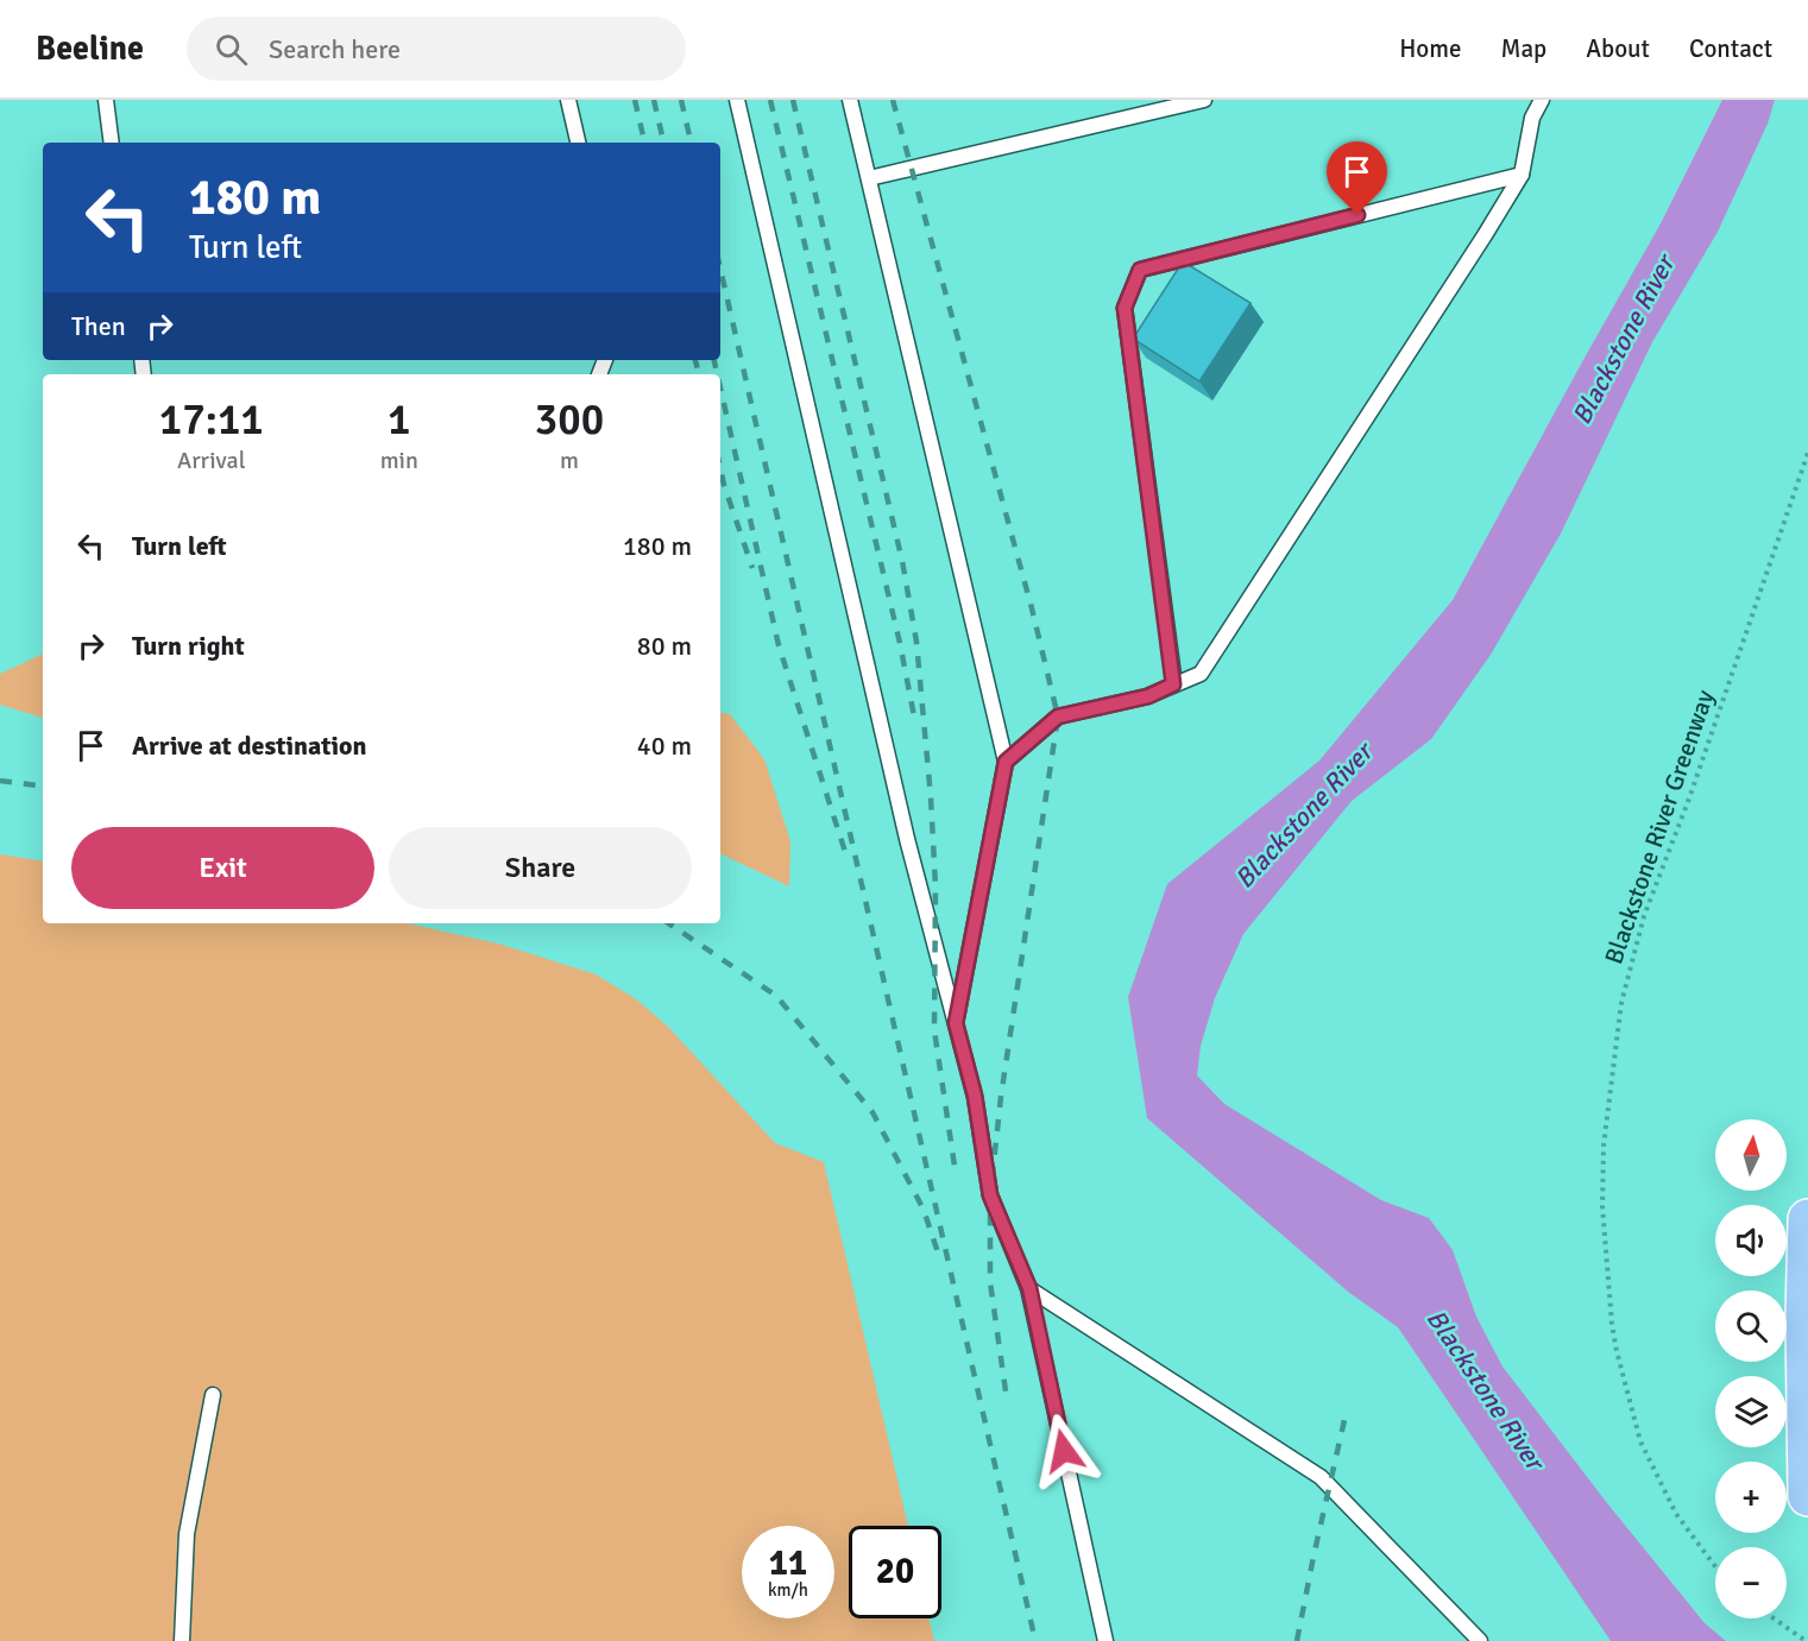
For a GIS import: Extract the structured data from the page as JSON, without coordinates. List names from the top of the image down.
{
  "streets": {
    "path": ["Blackstone River Greenway"]
  },
  "water": ["Blackstone River"],
  "north": "top",
  "page": {
    "header": "Beeline",
    "search": "Search here",
    "nav": [
      "Home",
      "Map",
      "About",
      "Contact"
    ],
    "turn": ["180 m", "Turn left"],
    "then": "Then",
    "eta": [
      "17:11",
      "Arrival",
      "1",
      "min",
      "300",
      "m"
    ],
    "list": [
      {
        "name": "Turn left",
        "value": "180 m"
      },
      {
        "name": "Turn right",
        "value": "80 m"
      },
      {
        "name": "Arrive at destination",
        "value": "40 m"
      }
    ],
    "buttons": ["Exit", "Share"],
    "map_buttons": ["+", "−"],
    "speed": "11 km/h",
    "limit": "20"
  }
}
